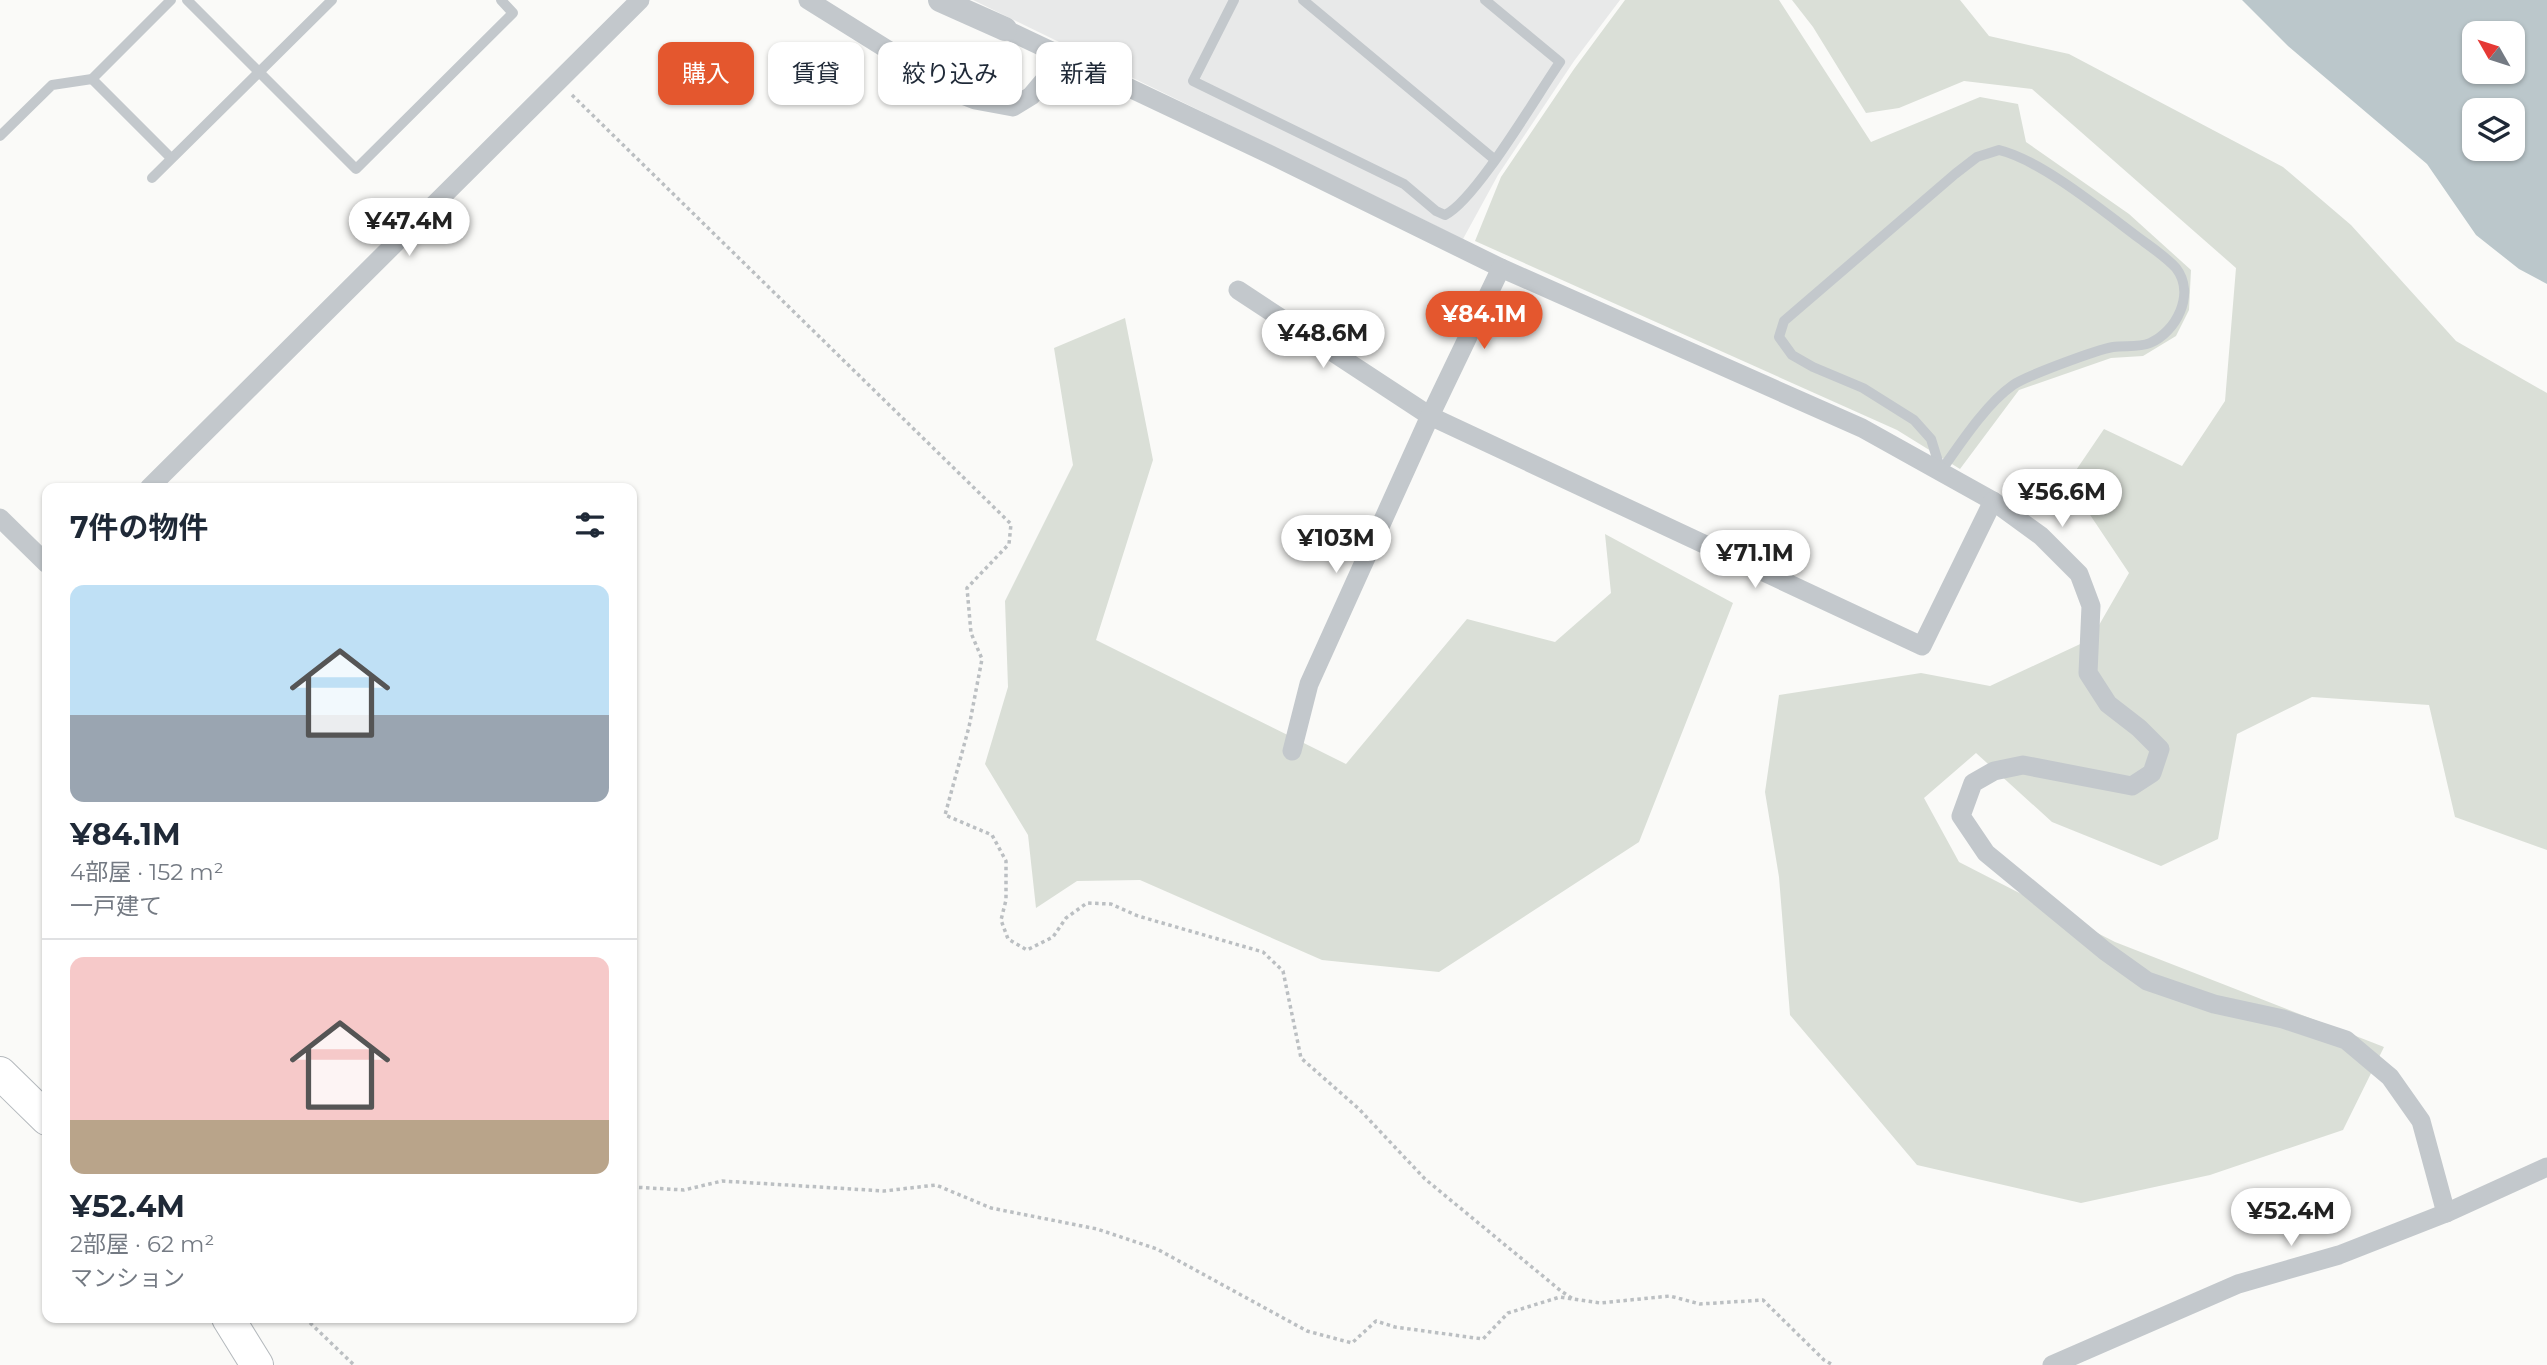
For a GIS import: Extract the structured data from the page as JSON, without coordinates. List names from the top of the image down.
{
  "north": "top left",
  "page": {
    "chip": [
      "購入",
      "賃貸",
      "絞り込み",
      "新着"
    ],
    "price": [
      "¥47.4M",
      "¥84.1M",
      "¥48.6M",
      "¥56.6M",
      "¥103M",
      "¥71.1M",
      "¥52.4M"
    ],
    "heading": "7件の物件",
    "list": [
      {
        "name": "¥84.1M",
        "note": "4部屋 · 152 m² · 一戸建て"
      },
      {
        "name": "¥52.4M",
        "note": "2部屋 · 62 m² · マンション"
      }
    ]
  }
}
